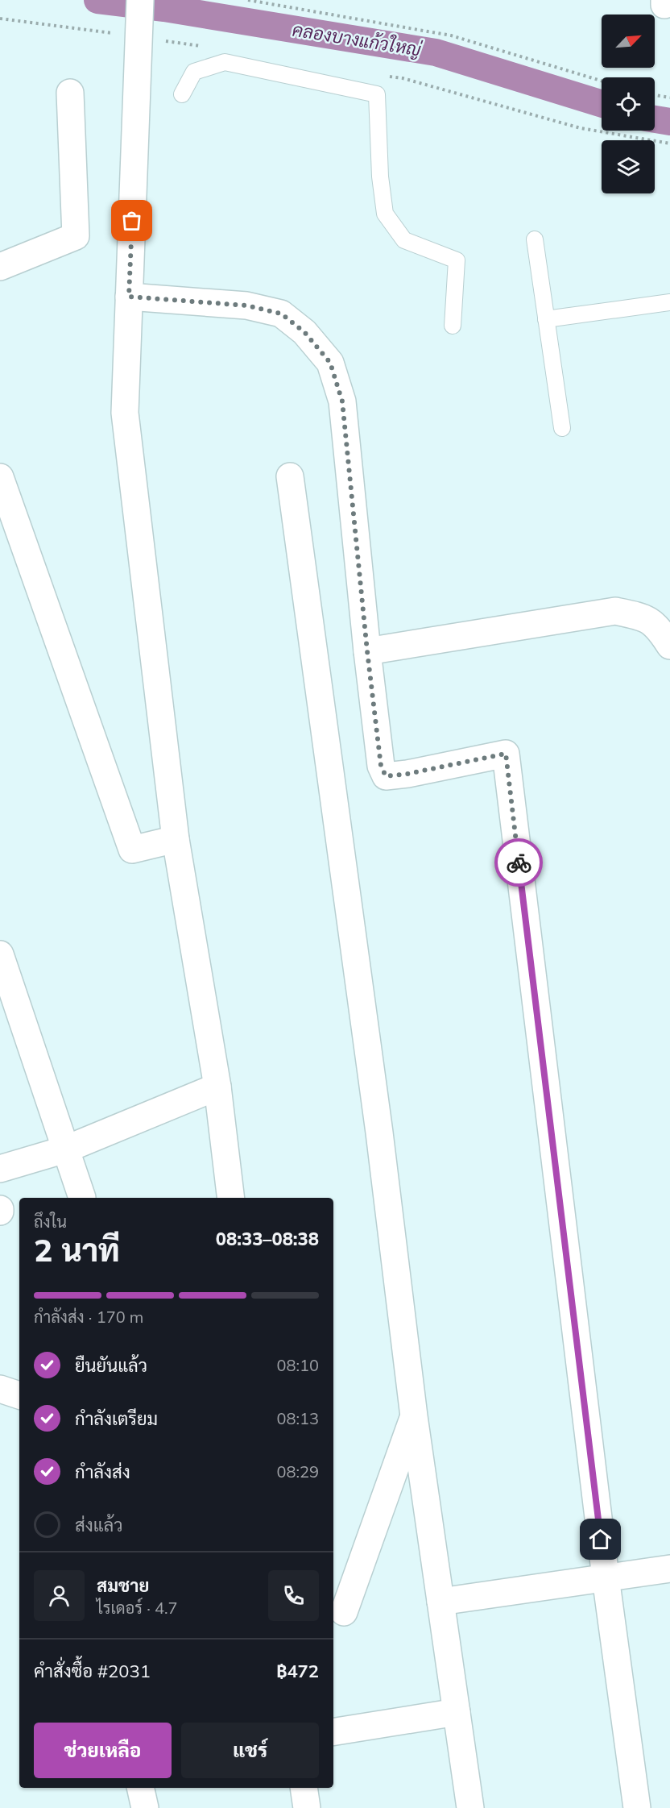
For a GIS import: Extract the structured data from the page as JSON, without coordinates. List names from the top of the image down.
{
  "water": ["คลองบางแก้วใหญ่"],
  "north": "top right",
  "page": {
    "heading": ["2 นาที", "ถึงใน", "08:33–08:38"],
    "panel": [
      "สมชาย",
      "ไรเดอร์ · 4.7",
      "คำสั่งซื้อ #2031",
      "฿472"
    ],
    "bar": "กำลังส่ง · 170 m",
    "list": [
      ["ยืนยันแล้ว", "08:10"],
      ["กำลังเตรียม", "08:13"],
      ["กำลังส่ง", "08:29"],
      "ส่งแล้ว"
    ],
    "buttons": ["ช่วยเหลือ", "แชร์"]
  }
}
